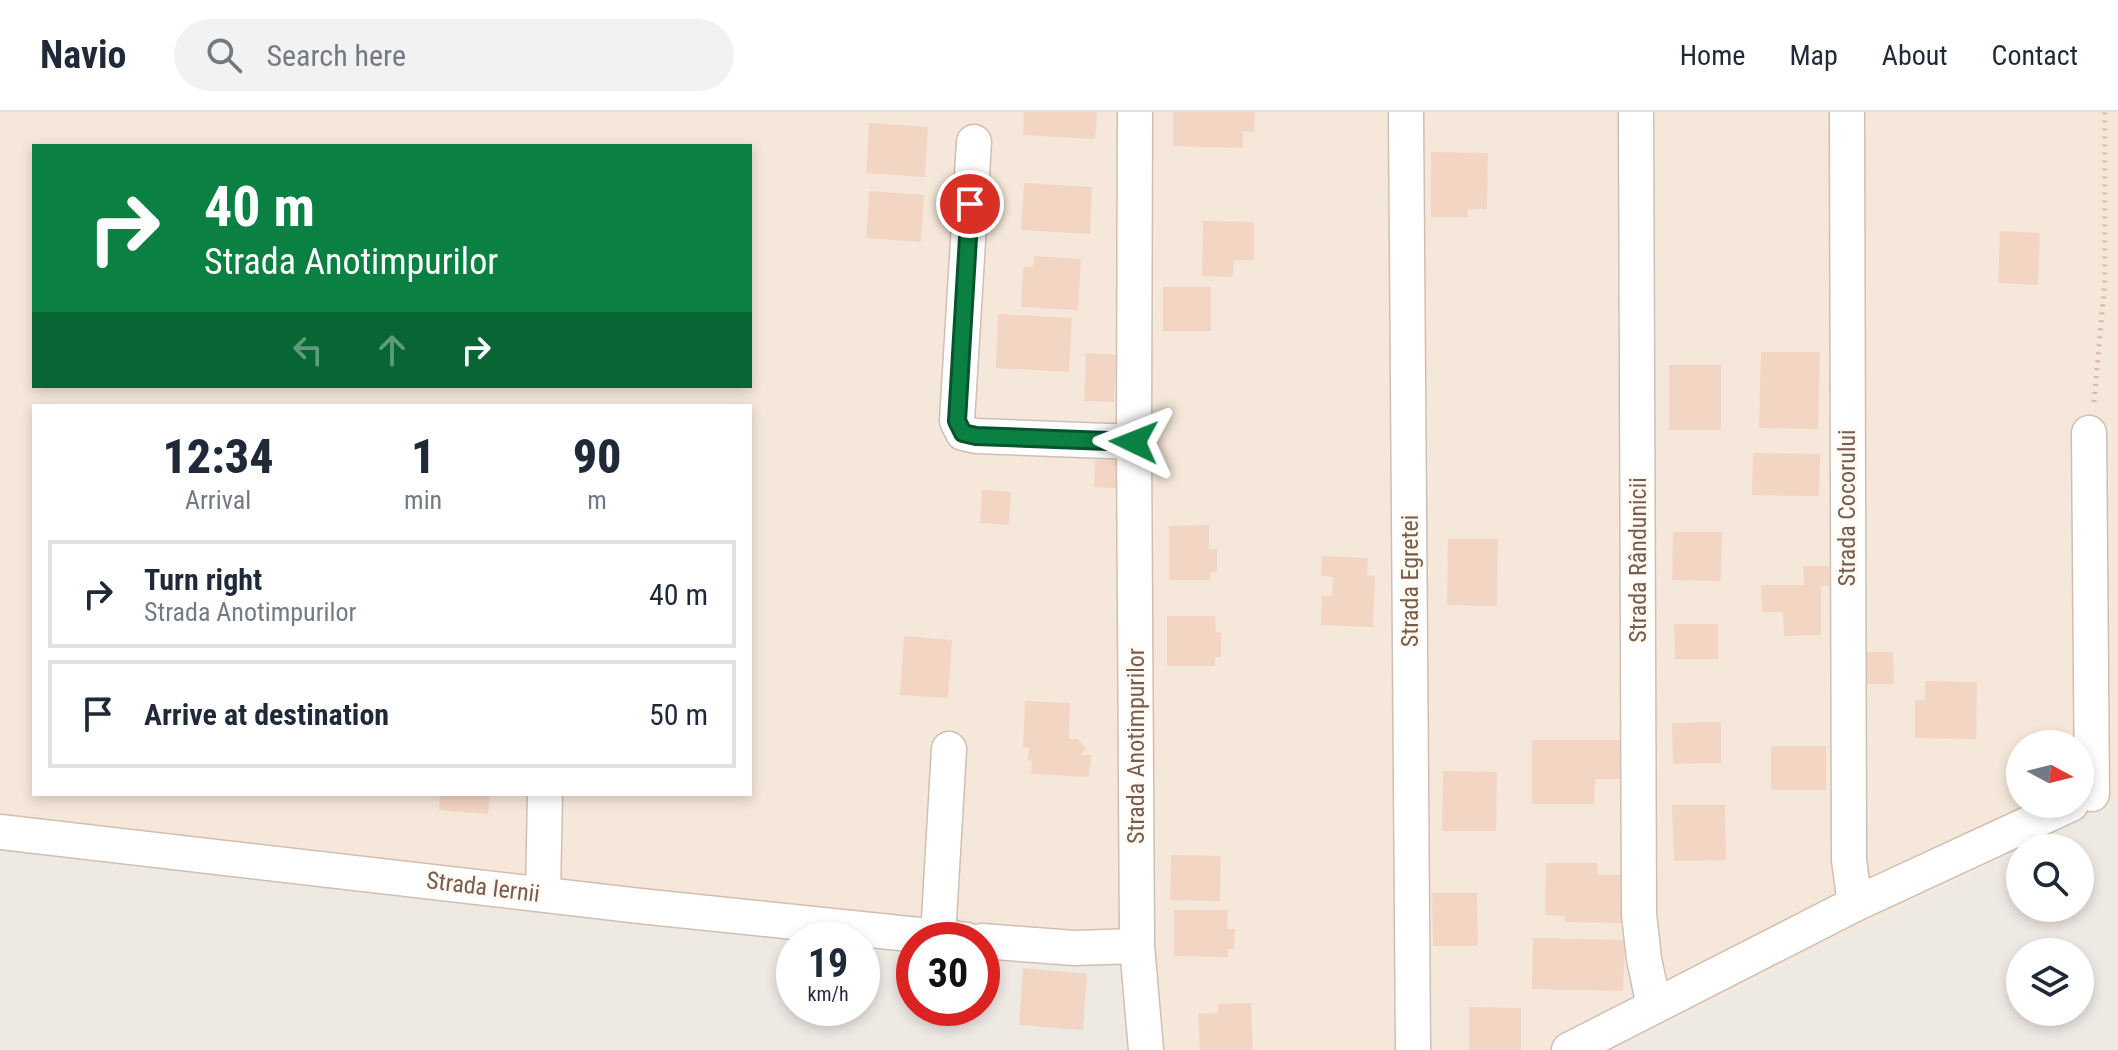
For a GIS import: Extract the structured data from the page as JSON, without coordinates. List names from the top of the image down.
{
  "streets": {
    "street": [
      "Strada Cocorului",
      "Strada Rândunicii",
      "Strada Egretei",
      "Strada Anotimpurilor",
      "Strada Iernii"
    ]
  },
  "north": "right",
  "page": {
    "header": "Navio",
    "search": "Search here",
    "nav": [
      "Home",
      "Map",
      "About",
      "Contact"
    ],
    "turn": ["40 m", "Strada Anotimpurilor"],
    "eta": [
      "12:34",
      "Arrival",
      "1",
      "min",
      "90",
      "m"
    ],
    "list": [
      {
        "name": "Turn right",
        "note": "Strada Anotimpurilor",
        "value": "40 m"
      },
      {
        "name": "Arrive at destination",
        "value": "50 m"
      }
    ],
    "speed": "19 km/h",
    "limit": "30"
  }
}
